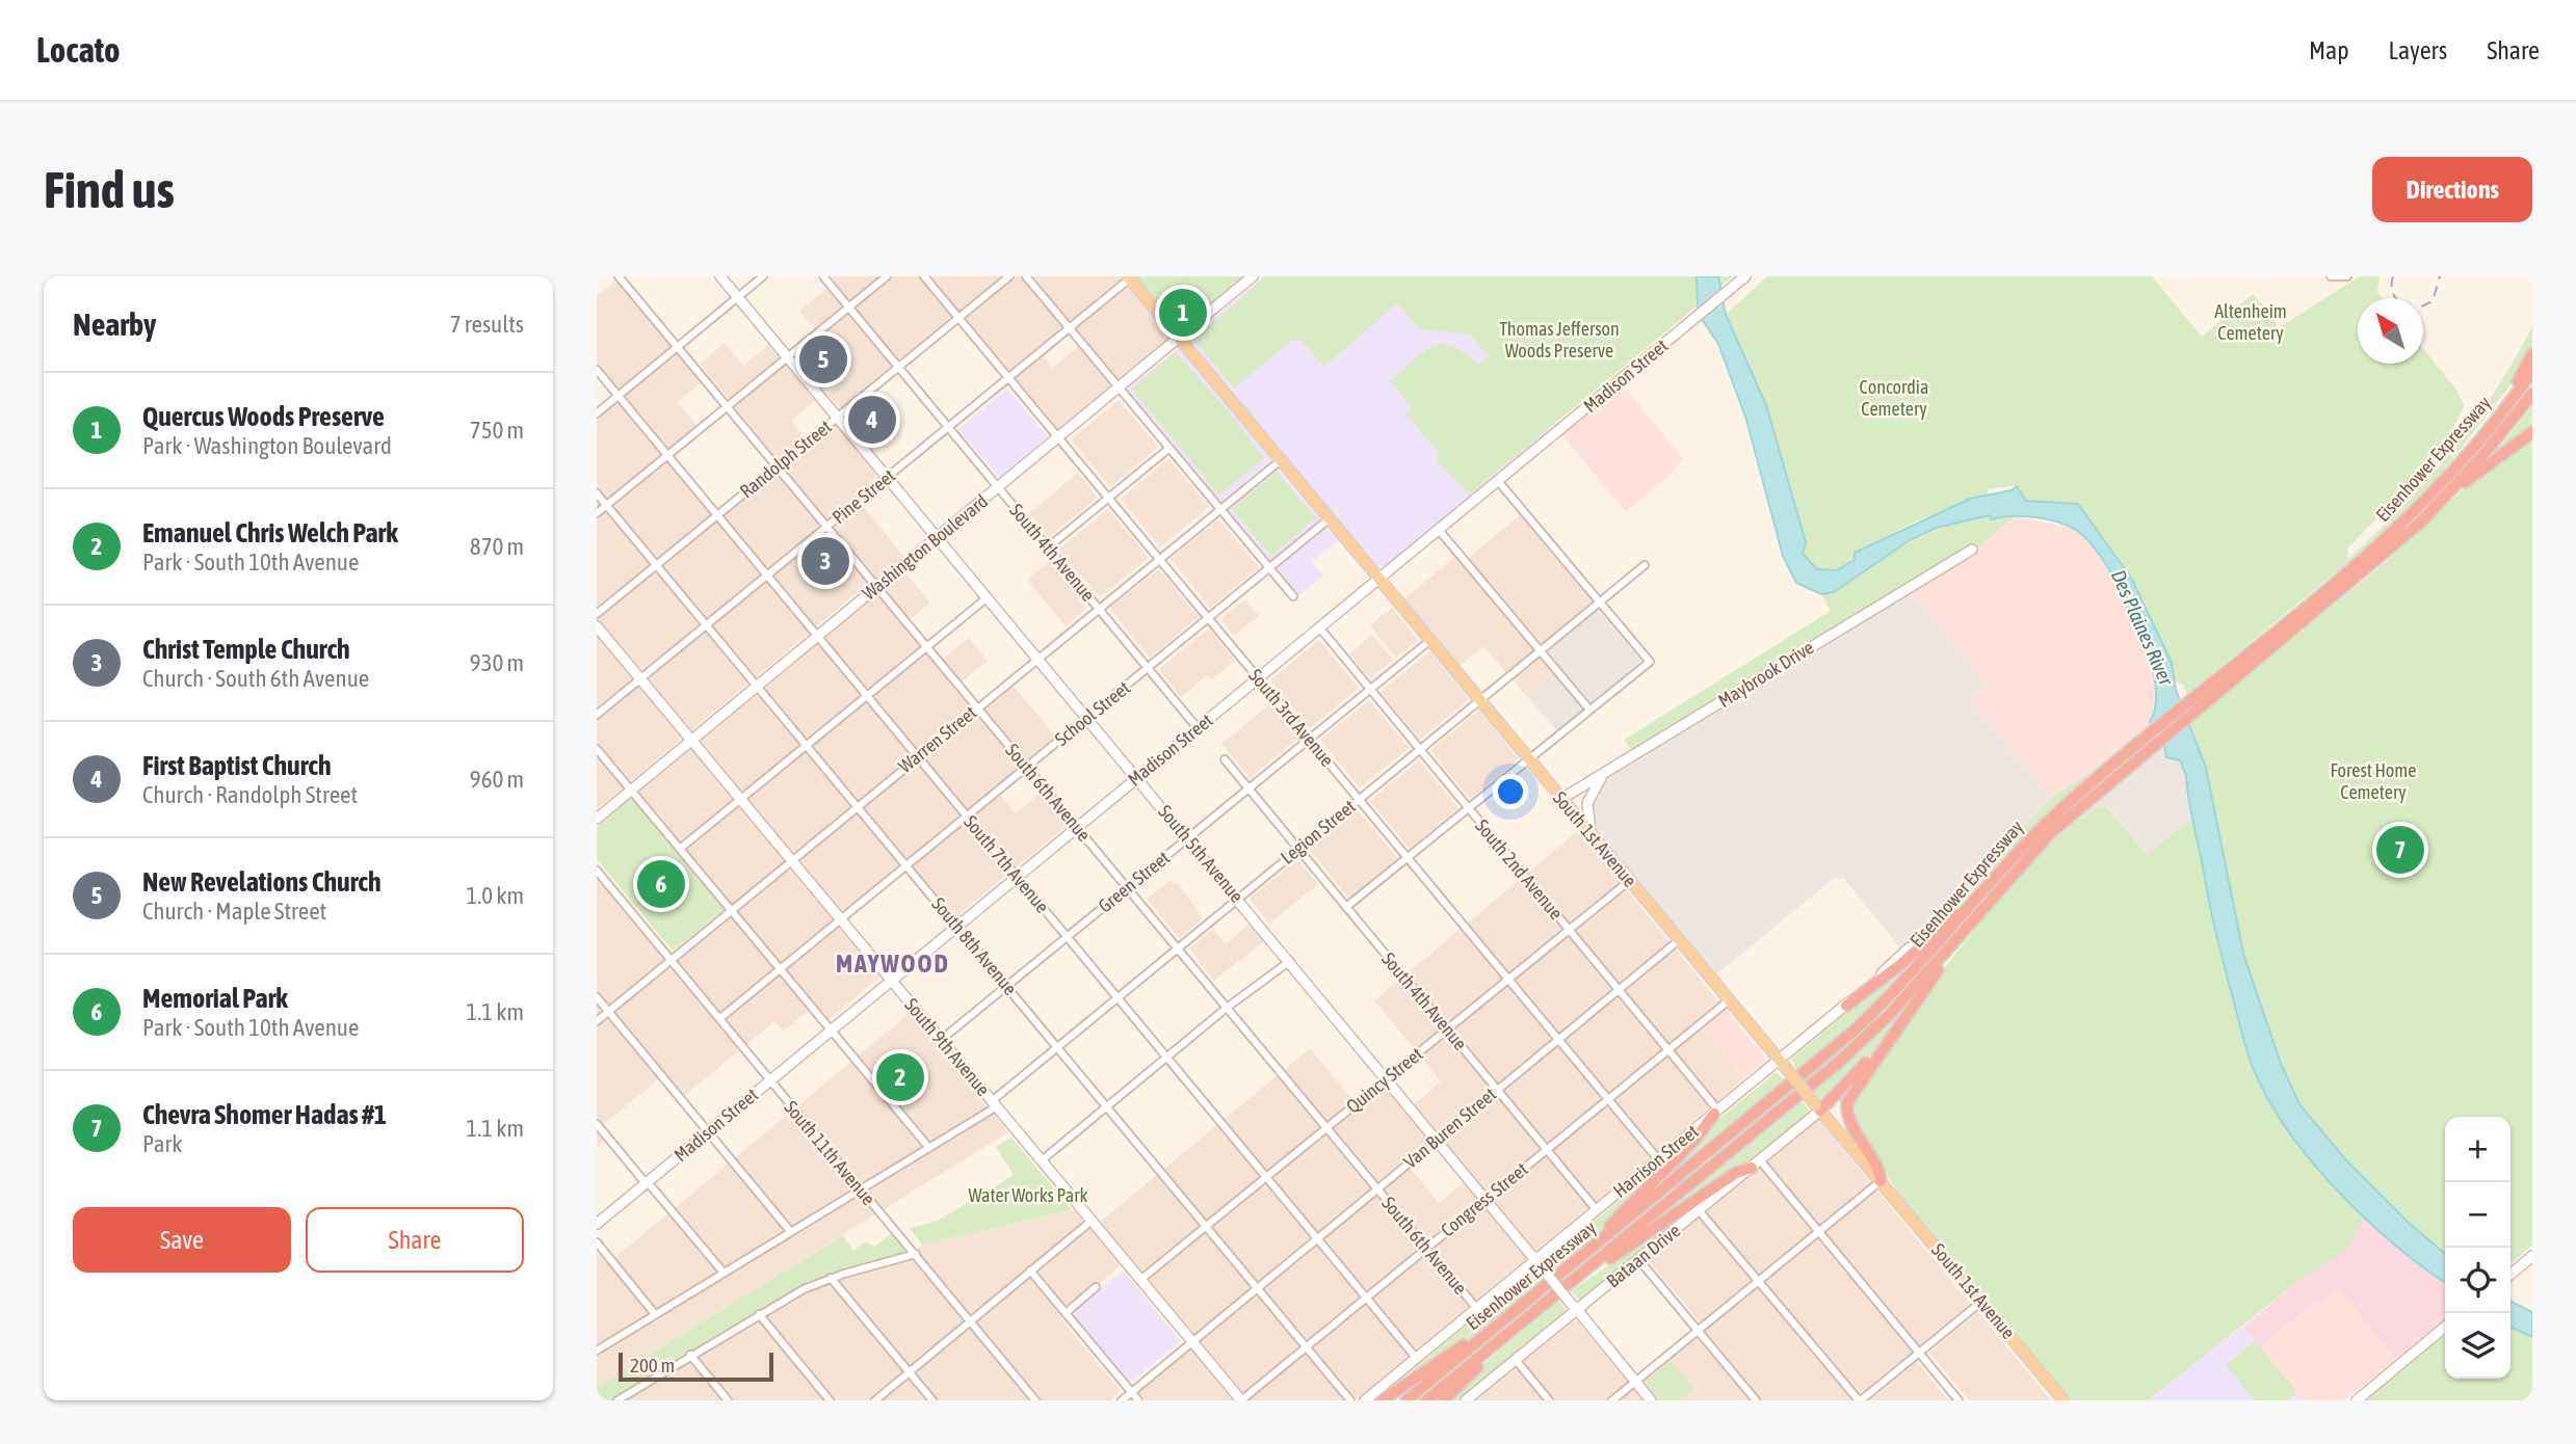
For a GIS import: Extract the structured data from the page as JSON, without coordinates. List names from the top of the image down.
{
  "streets": {
    "highway": ["Eisenhower Expressway"],
    "main road": ["South 1st Avenue"],
    "street": [
      "Madison Street",
      "Randolph Street",
      "Pine Street",
      "Washington Boulevard",
      "South 4th Avenue",
      "Maybrook Drive",
      "School Street",
      "South 3rd Avenue",
      "Warren Street",
      "South 6th Avenue",
      "Legion Street",
      "South 5th Avenue",
      "South 7th Avenue",
      "South 2nd Avenue",
      "Green Street",
      "South 8th Avenue",
      "South 9th Avenue",
      "Quincy Street",
      "Van Buren Street",
      "South 11th Avenue",
      "Harrison Street",
      "Congress Street",
      "Bataan Drive"
    ]
  },
  "crossings": [
    ["Madison Street", "South 4th Avenue"],
    ["Madison Street", "South 3rd Avenue"],
    ["Madison Street", "South 6th Avenue"],
    ["Madison Street", "South 1st Avenue"],
    ["Madison Street", "South 5th Avenue"],
    ["Madison Street", "South 7th Avenue"],
    ["Madison Street", "South 2nd Avenue"],
    ["Madison Street", "South 8th Avenue"],
    ["Madison Street", "South 9th Avenue"],
    ["Madison Street", "South 11th Avenue"],
    ["Randolph Street", "South 4th Avenue"],
    ["Randolph Street", "South 3rd Avenue"],
    ["Randolph Street", "South 6th Avenue"],
    ["Randolph Street", "South 5th Avenue"],
    ["Randolph Street", "South 7th Avenue"],
    ["Randolph Street", "South 8th Avenue"],
    ["Pine Street", "South 4th Avenue"],
    ["Pine Street", "South 3rd Avenue"],
    ["Pine Street", "South 6th Avenue"],
    ["Pine Street", "South 1st Avenue"],
    ["Pine Street", "South 5th Avenue"],
    ["Pine Street", "South 7th Avenue"],
    ["Pine Street", "South 8th Avenue"],
    ["Pine Street", "South 9th Avenue"],
    ["Washington Boulevard", "South 4th Avenue"],
    ["Washington Boulevard", "South 3rd Avenue"],
    ["Washington Boulevard", "South 6th Avenue"],
    ["Washington Boulevard", "South 1st Avenue"],
    ["Washington Boulevard", "South 5th Avenue"],
    ["Washington Boulevard", "South 7th Avenue"],
    ["Washington Boulevard", "South 8th Avenue"],
    ["Washington Boulevard", "South 9th Avenue"],
    ["South 4th Avenue", "School Street"],
    ["South 4th Avenue", "Warren Street"],
    ["South 4th Avenue", "Legion Street"],
    ["South 4th Avenue", "Green Street"],
    ["South 4th Avenue", "Quincy Street"],
    ["South 4th Avenue", "Van Buren Street"],
    ["South 4th Avenue", "Harrison Street"],
    ["South 4th Avenue", "Congress Street"],
    ["Maybrook Drive", "South 1st Avenue"],
    ["School Street", "South 3rd Avenue"],
    ["School Street", "South 6th Avenue"],
    ["School Street", "South 1st Avenue"],
    ["School Street", "South 5th Avenue"],
    ["School Street", "South 7th Avenue"],
    ["School Street", "South 8th Avenue"],
    ["School Street", "South 9th Avenue"],
    ["School Street", "South 11th Avenue"],
    ["South 3rd Avenue", "Warren Street"],
    ["South 3rd Avenue", "Legion Street"],
    ["South 3rd Avenue", "Green Street"],
    ["South 3rd Avenue", "Quincy Street"],
    ["South 3rd Avenue", "Van Buren Street"],
    ["South 3rd Avenue", "Harrison Street"],
    ["South 3rd Avenue", "Congress Street"],
    ["Warren Street", "South 6th Avenue"],
    ["Warren Street", "South 1st Avenue"],
    ["Warren Street", "South 5th Avenue"],
    ["Warren Street", "South 7th Avenue"],
    ["Warren Street", "South 8th Avenue"],
    ["Warren Street", "South 9th Avenue"],
    ["Warren Street", "South 11th Avenue"],
    ["South 6th Avenue", "Legion Street"],
    ["South 6th Avenue", "Green Street"],
    ["South 6th Avenue", "Quincy Street"],
    ["South 6th Avenue", "Van Buren Street"],
    ["South 6th Avenue", "Harrison Street"],
    ["South 6th Avenue", "Congress Street"],
    ["Legion Street", "South 1st Avenue"],
    ["Legion Street", "South 5th Avenue"],
    ["Legion Street", "South 7th Avenue"],
    ["Legion Street", "South 2nd Avenue"],
    ["Legion Street", "South 8th Avenue"],
    ["Legion Street", "South 9th Avenue"],
    ["Legion Street", "South 11th Avenue"],
    ["South 1st Avenue", "Green Street"],
    ["South 1st Avenue", "Quincy Street"],
    ["South 1st Avenue", "Van Buren Street"],
    ["South 1st Avenue", "Harrison Street"],
    ["South 1st Avenue", "Congress Street"],
    ["South 1st Avenue", "Bataan Drive"],
    ["South 5th Avenue", "Green Street"],
    ["South 5th Avenue", "Quincy Street"],
    ["South 5th Avenue", "Van Buren Street"],
    ["South 5th Avenue", "Harrison Street"],
    ["South 5th Avenue", "Congress Street"],
    ["South 5th Avenue", "Bataan Drive"],
    ["South 7th Avenue", "Green Street"],
    ["South 7th Avenue", "Quincy Street"],
    ["South 7th Avenue", "Van Buren Street"],
    ["South 7th Avenue", "Harrison Street"],
    ["South 7th Avenue", "Congress Street"],
    ["South 2nd Avenue", "Green Street"],
    ["South 2nd Avenue", "Quincy Street"],
    ["South 2nd Avenue", "Van Buren Street"],
    ["South 2nd Avenue", "Harrison Street"],
    ["South 2nd Avenue", "Congress Street"],
    ["Green Street", "South 8th Avenue"],
    ["Green Street", "South 9th Avenue"],
    ["South 8th Avenue", "Quincy Street"],
    ["South 8th Avenue", "Van Buren Street"],
    ["South 8th Avenue", "Congress Street"],
    ["South 9th Avenue", "Quincy Street"],
    ["South 9th Avenue", "Van Buren Street"],
    ["South 9th Avenue", "Congress Street"]
  ],
  "districts": ["MAYWOOD"],
  "water": ["Des Plaines River"],
  "parks": [
    "Altenheim Cemetery",
    "Thomas Jefferson Woods Preserve",
    "Concordia Cemetery",
    "Forest Home Cemetery",
    "Water Works Park"
  ],
  "scale_bar": "200 m",
  "north": "top left",
  "page": {
    "header": "Locato",
    "nav": ["Map", "Layers", "Share"],
    "buttons": [
      "Directions",
      ["Save", "Share"]
    ],
    "title": "Find us",
    "heading": ["Nearby", "7 results"],
    "pins": [
      "1",
      "5",
      "4",
      "3",
      "7",
      "6",
      "2"
    ],
    "list": [
      {
        "mark": "1",
        "name": "Quercus Woods Preserve",
        "note": "Park · Washington Boulevard",
        "value": "750 m"
      },
      {
        "mark": "2",
        "name": "Emanuel Chris Welch Park",
        "note": "Park · South 10th Avenue",
        "value": "870 m"
      },
      {
        "mark": "3",
        "name": "Christ Temple Church",
        "note": "Church · South 6th Avenue",
        "value": "930 m"
      },
      {
        "mark": "4",
        "name": "First Baptist Church",
        "note": "Church · Randolph Street",
        "value": "960 m"
      },
      {
        "mark": "5",
        "name": "New Revelations Church",
        "note": "Church · Maple Street",
        "value": "1.0 km"
      },
      {
        "mark": "6",
        "name": "Memorial Park",
        "note": "Park · South 10th Avenue",
        "value": "1.1 km"
      },
      {
        "mark": "7",
        "name": "Chevra Shomer Hadas #1",
        "note": "Park",
        "value": "1.1 km"
      }
    ],
    "map_buttons": ["+", "−"],
    "scale": "200 m"
  }
}
